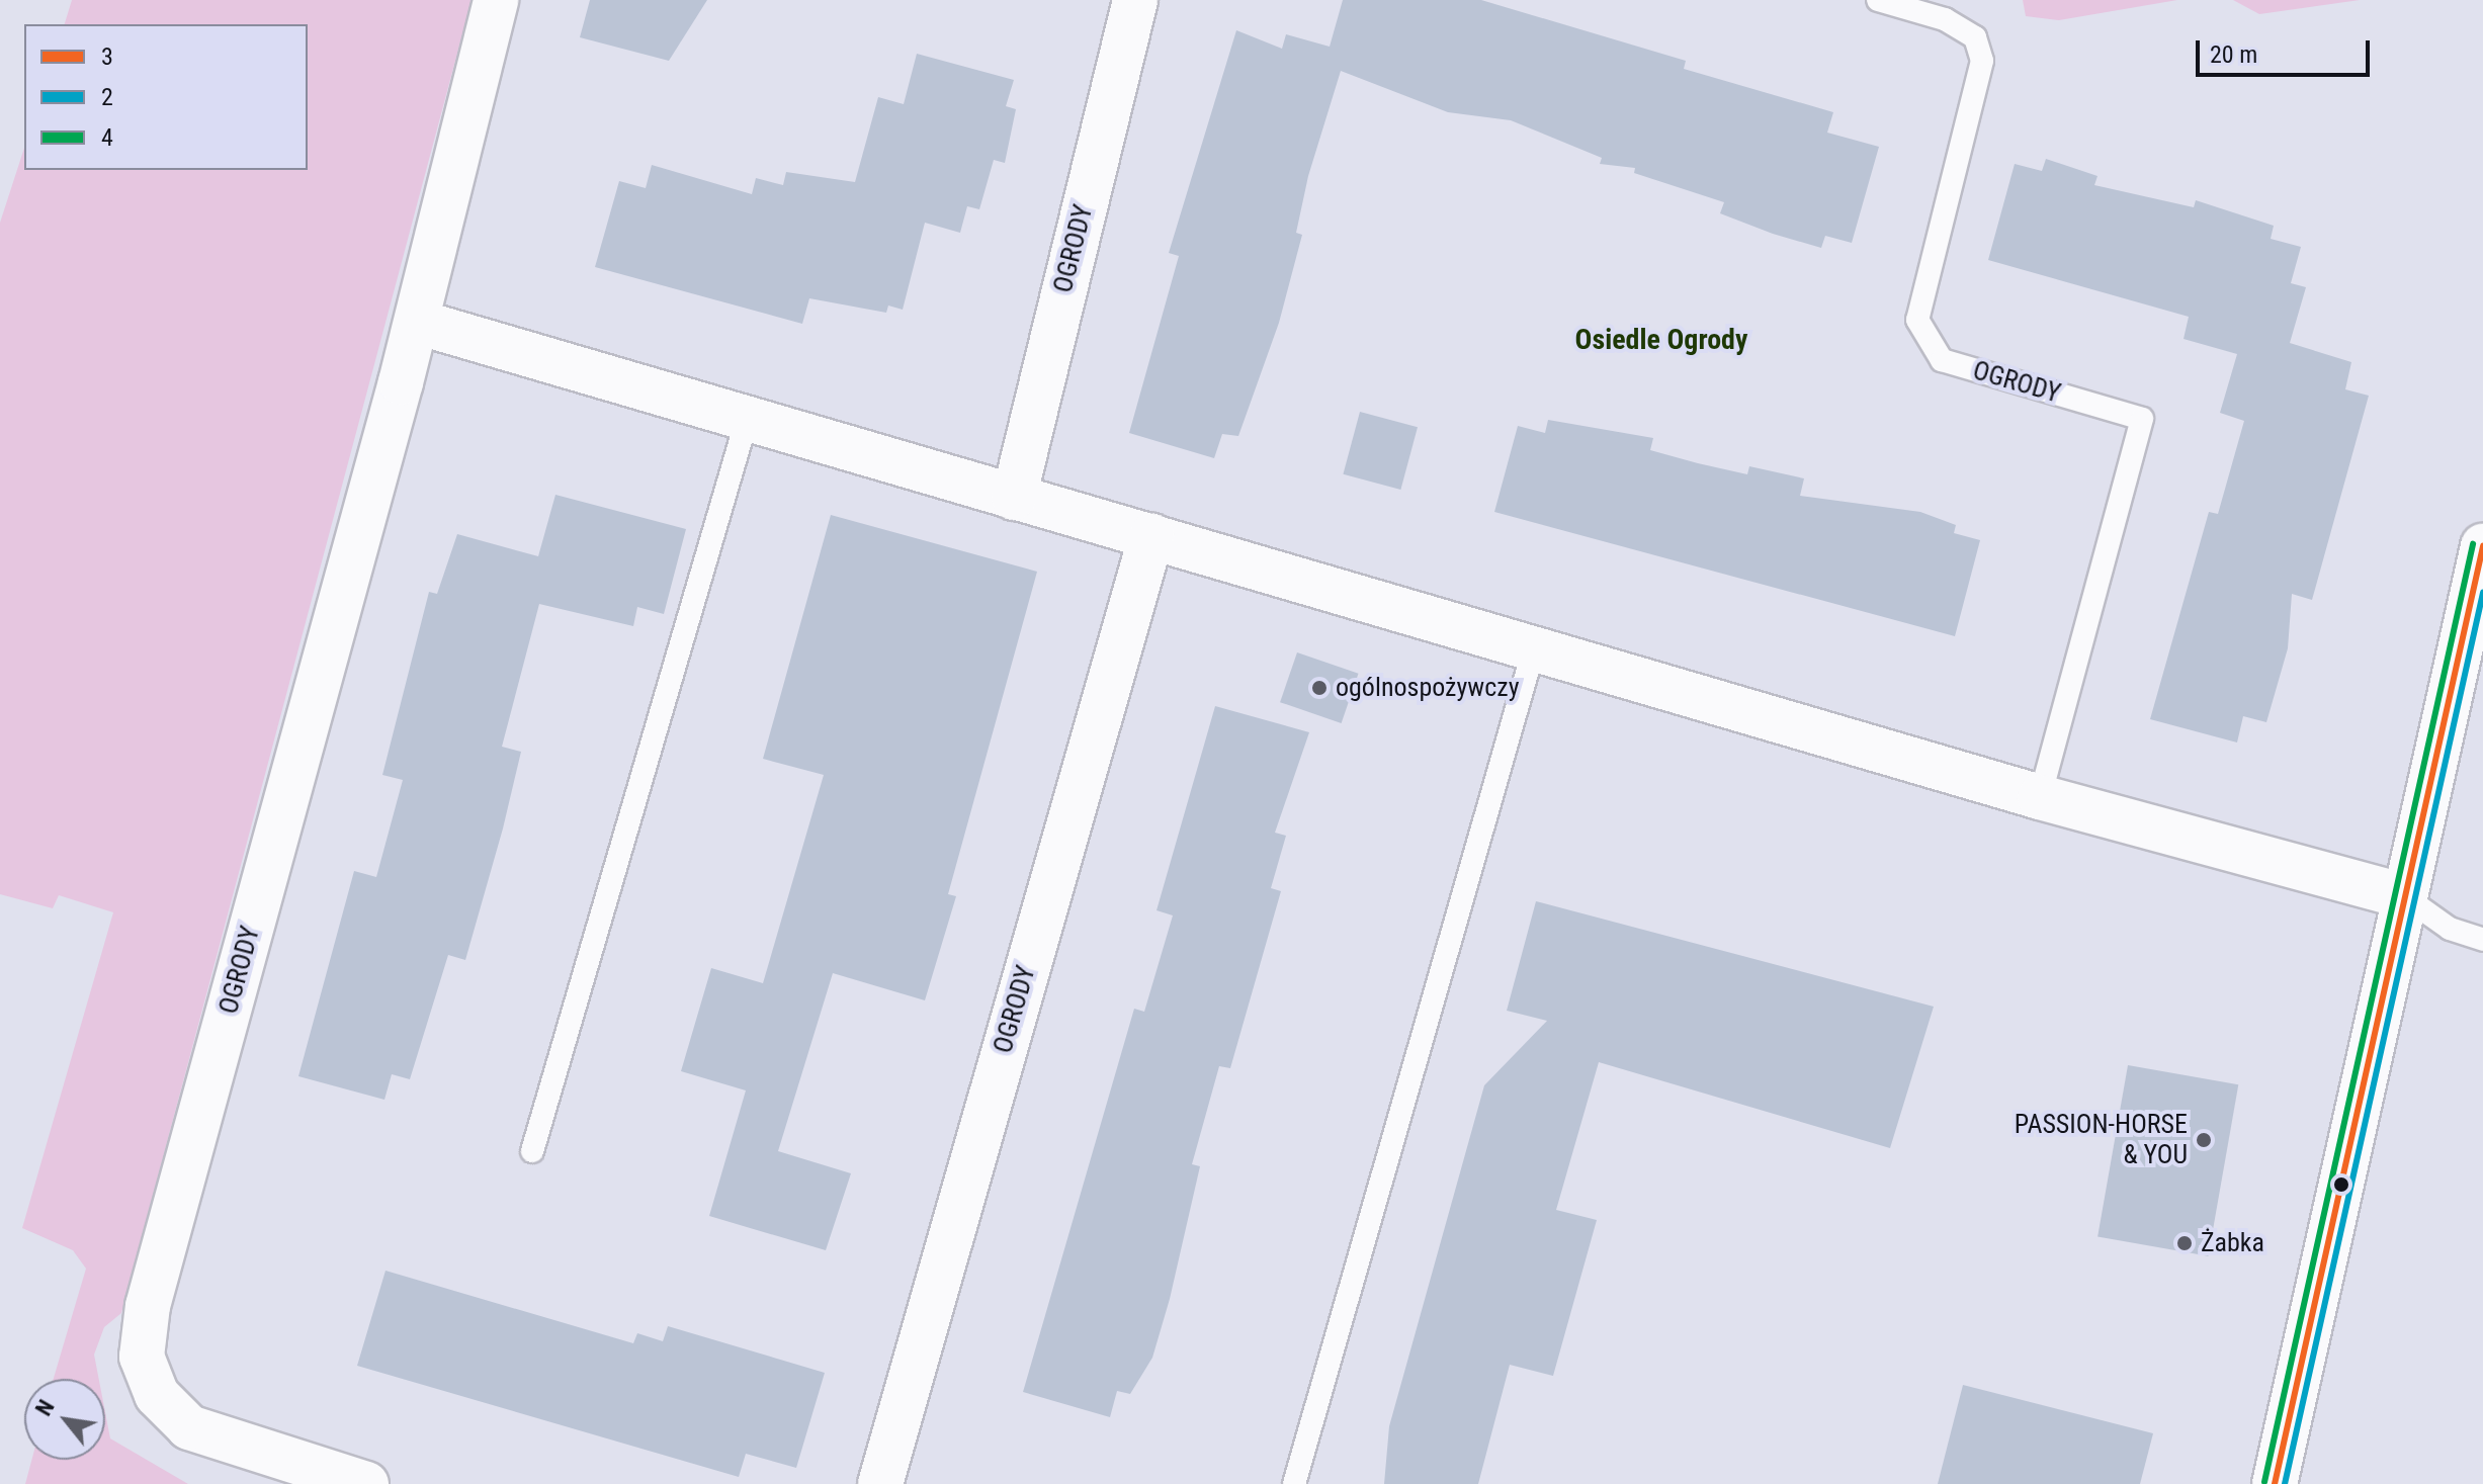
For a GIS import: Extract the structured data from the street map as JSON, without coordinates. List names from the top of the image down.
{
  "streets": {
    "street": ["OGRODY"]
  },
  "districts": ["Osiedle Ogrody"],
  "places": ["ogólnospożywczy", "PASSION-HORSE & YOU", "Żabka"],
  "lines": ["transit line 4", "transit line 3", "transit line 2"],
  "legend": ["3", "2", "4"],
  "scale_bar": "20 m",
  "north": "top left"
}
